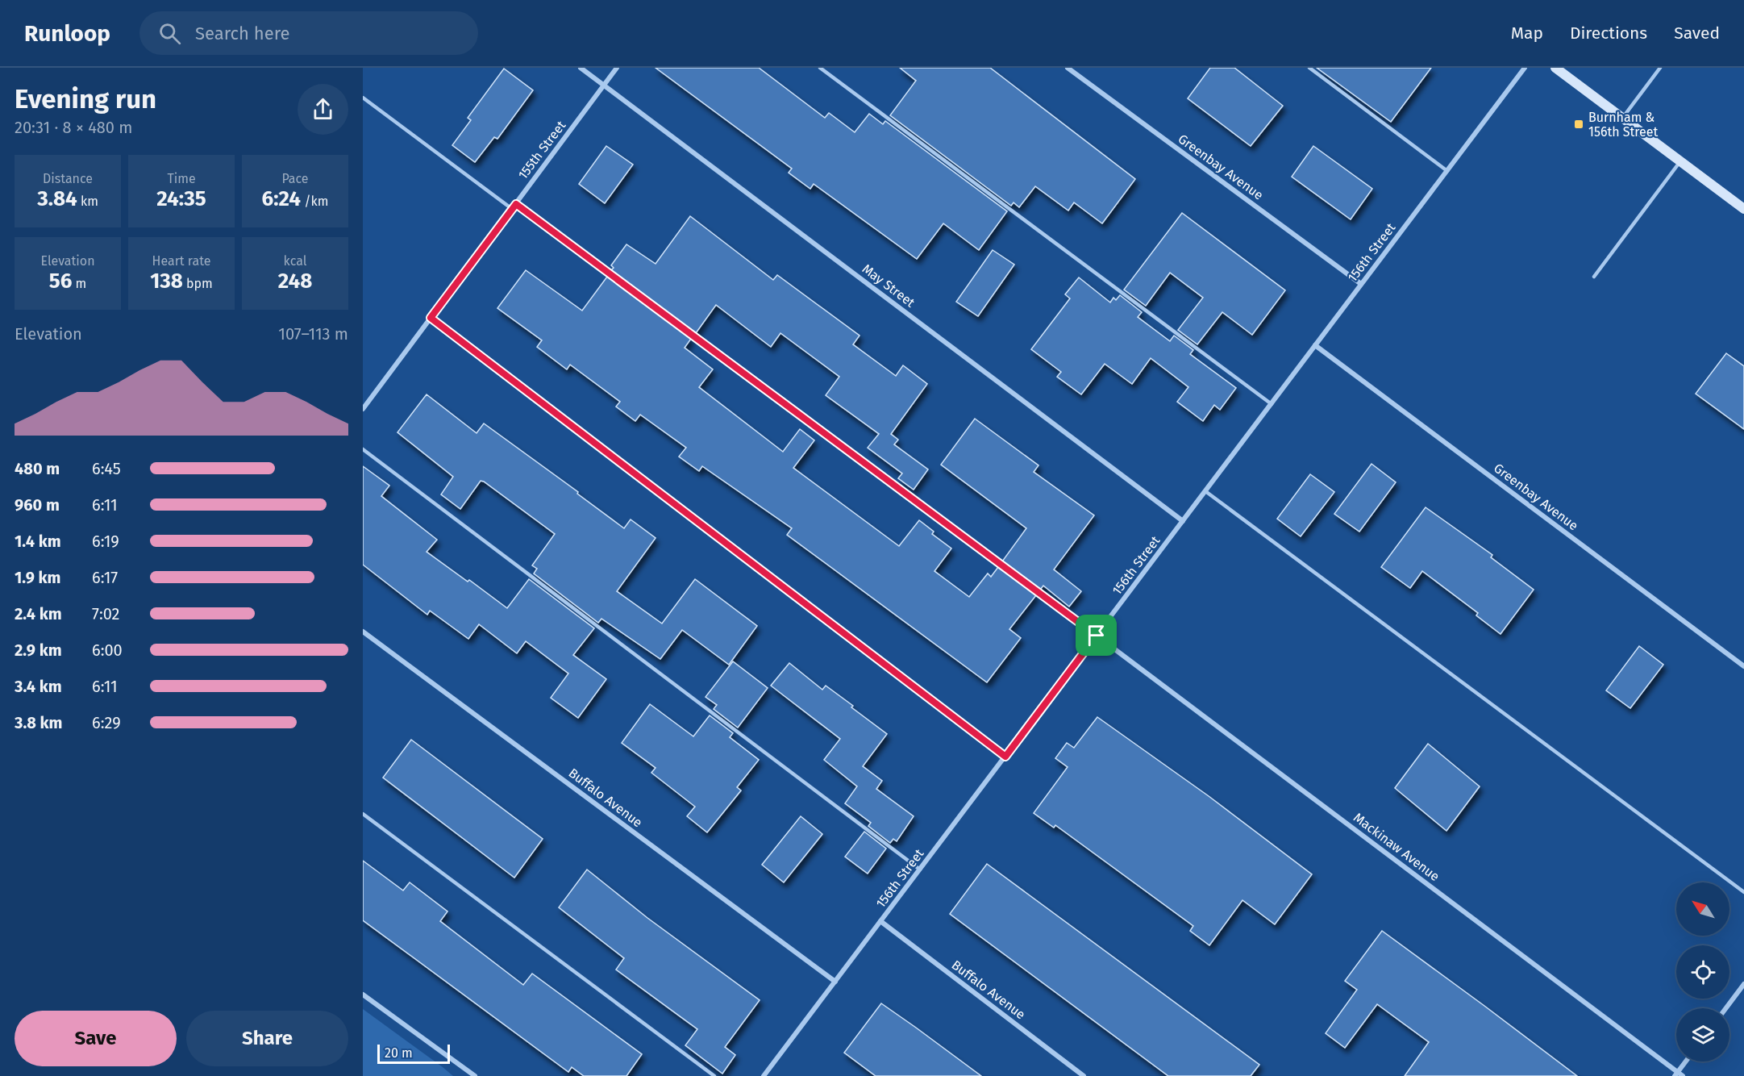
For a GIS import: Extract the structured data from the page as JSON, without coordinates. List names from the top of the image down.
{
  "streets": {
    "street": [
      "155th Street",
      "Greenbay Avenue",
      "156th Street",
      "May Street",
      "Buffalo Avenue",
      "Mackinaw Avenue"
    ]
  },
  "crossings": [
    ["155th Street", "May Street"],
    ["Greenbay Avenue", "156th Street"],
    ["156th Street", "May Street"],
    ["156th Street", "Buffalo Avenue"],
    ["156th Street", "Mackinaw Avenue"]
  ],
  "places": {
    "transit": ["Burnham & 156th Street"]
  },
  "scale_bar": "20 m",
  "north": "top left",
  "page": {
    "header": "Runloop",
    "search": "Search here",
    "nav": ["Map", "Directions", "Saved"],
    "heading": ["Evening run", "20:31 · 8 × 480 m"],
    "stats": [
      ["Distance", "3.84 km"],
      ["Time", "24:35"],
      ["Pace", "6:24 /km"],
      ["Elevation", "56 m"],
      ["Heart rate", "138 bpm"],
      ["kcal", "248"]
    ],
    "chart": ["Elevation", "107–113 m"],
    "list": [
      {
        "name": "480 m",
        "note": "6:45"
      },
      {
        "name": "960 m",
        "note": "6:11"
      },
      {
        "name": "1.4 km",
        "note": "6:19"
      },
      {
        "name": "1.9 km",
        "note": "6:17"
      },
      {
        "name": "2.4 km",
        "note": "7:02"
      },
      {
        "name": "2.9 km",
        "note": "6:00"
      },
      {
        "name": "3.4 km",
        "note": "6:11"
      },
      {
        "name": "3.8 km",
        "note": "6:29"
      }
    ],
    "buttons": ["Save", "Share"],
    "scale": "20 m"
  }
}
